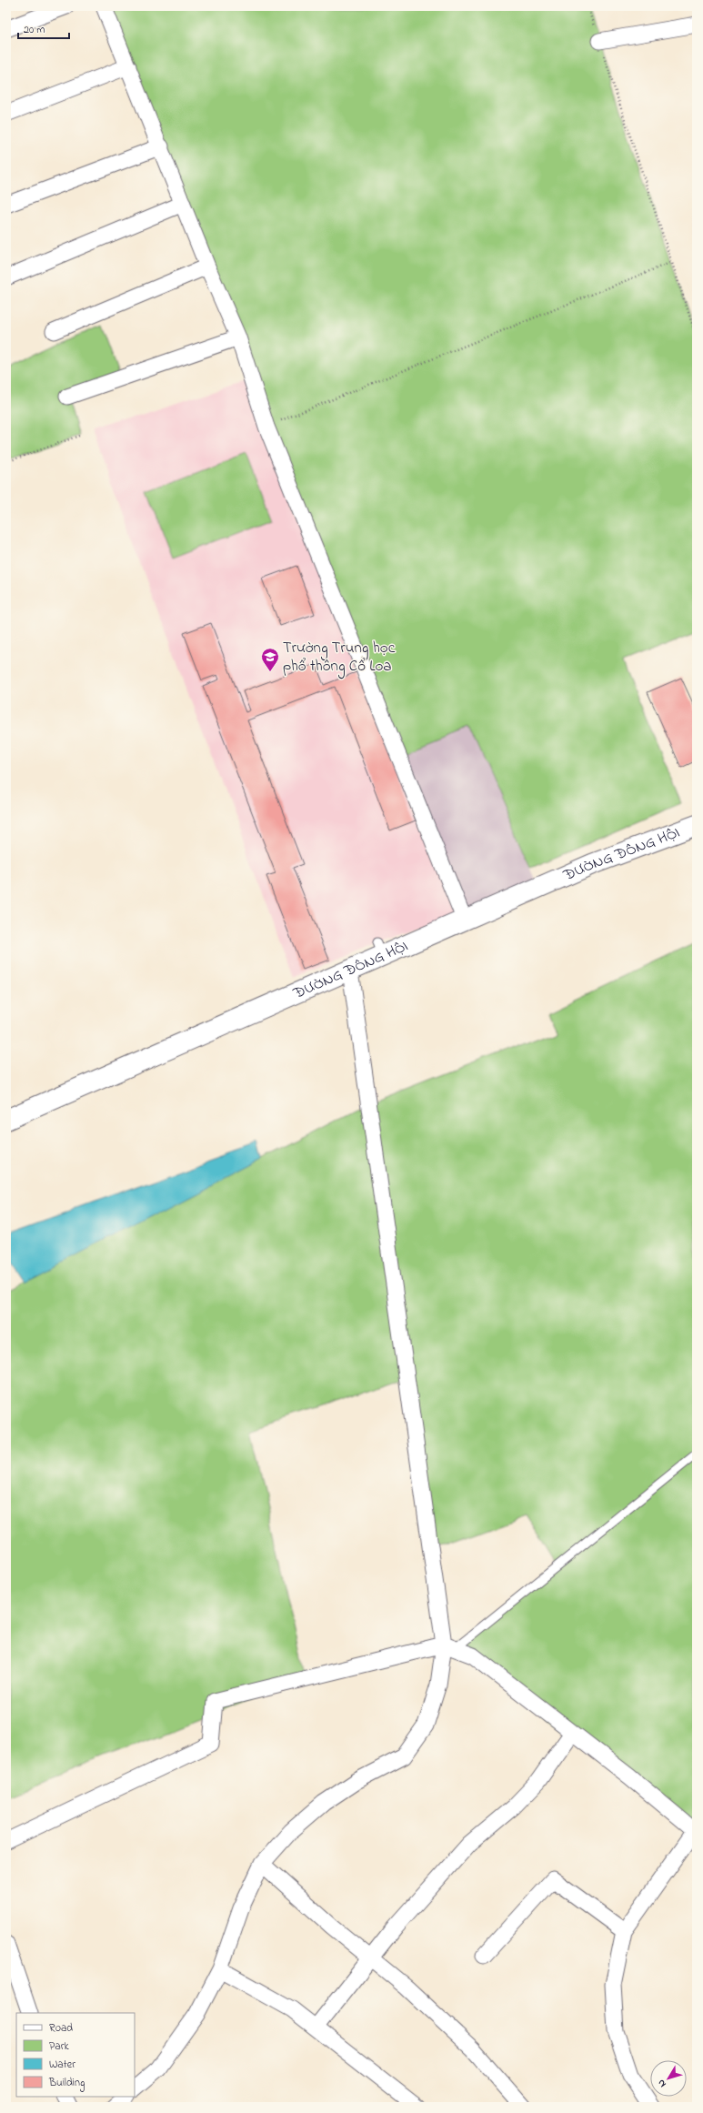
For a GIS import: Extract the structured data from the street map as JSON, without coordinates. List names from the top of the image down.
{
  "streets": {
    "street": ["ĐƯỜNG ĐÔNG HỘI"]
  },
  "places": {
    "school or university": ["Trường Trung học phổ thông Cổ Loa"]
  },
  "legend": [
    "Road",
    "Park",
    "Water",
    "Building"
  ],
  "scale_bar": "20 m",
  "north": "bottom left"
}
